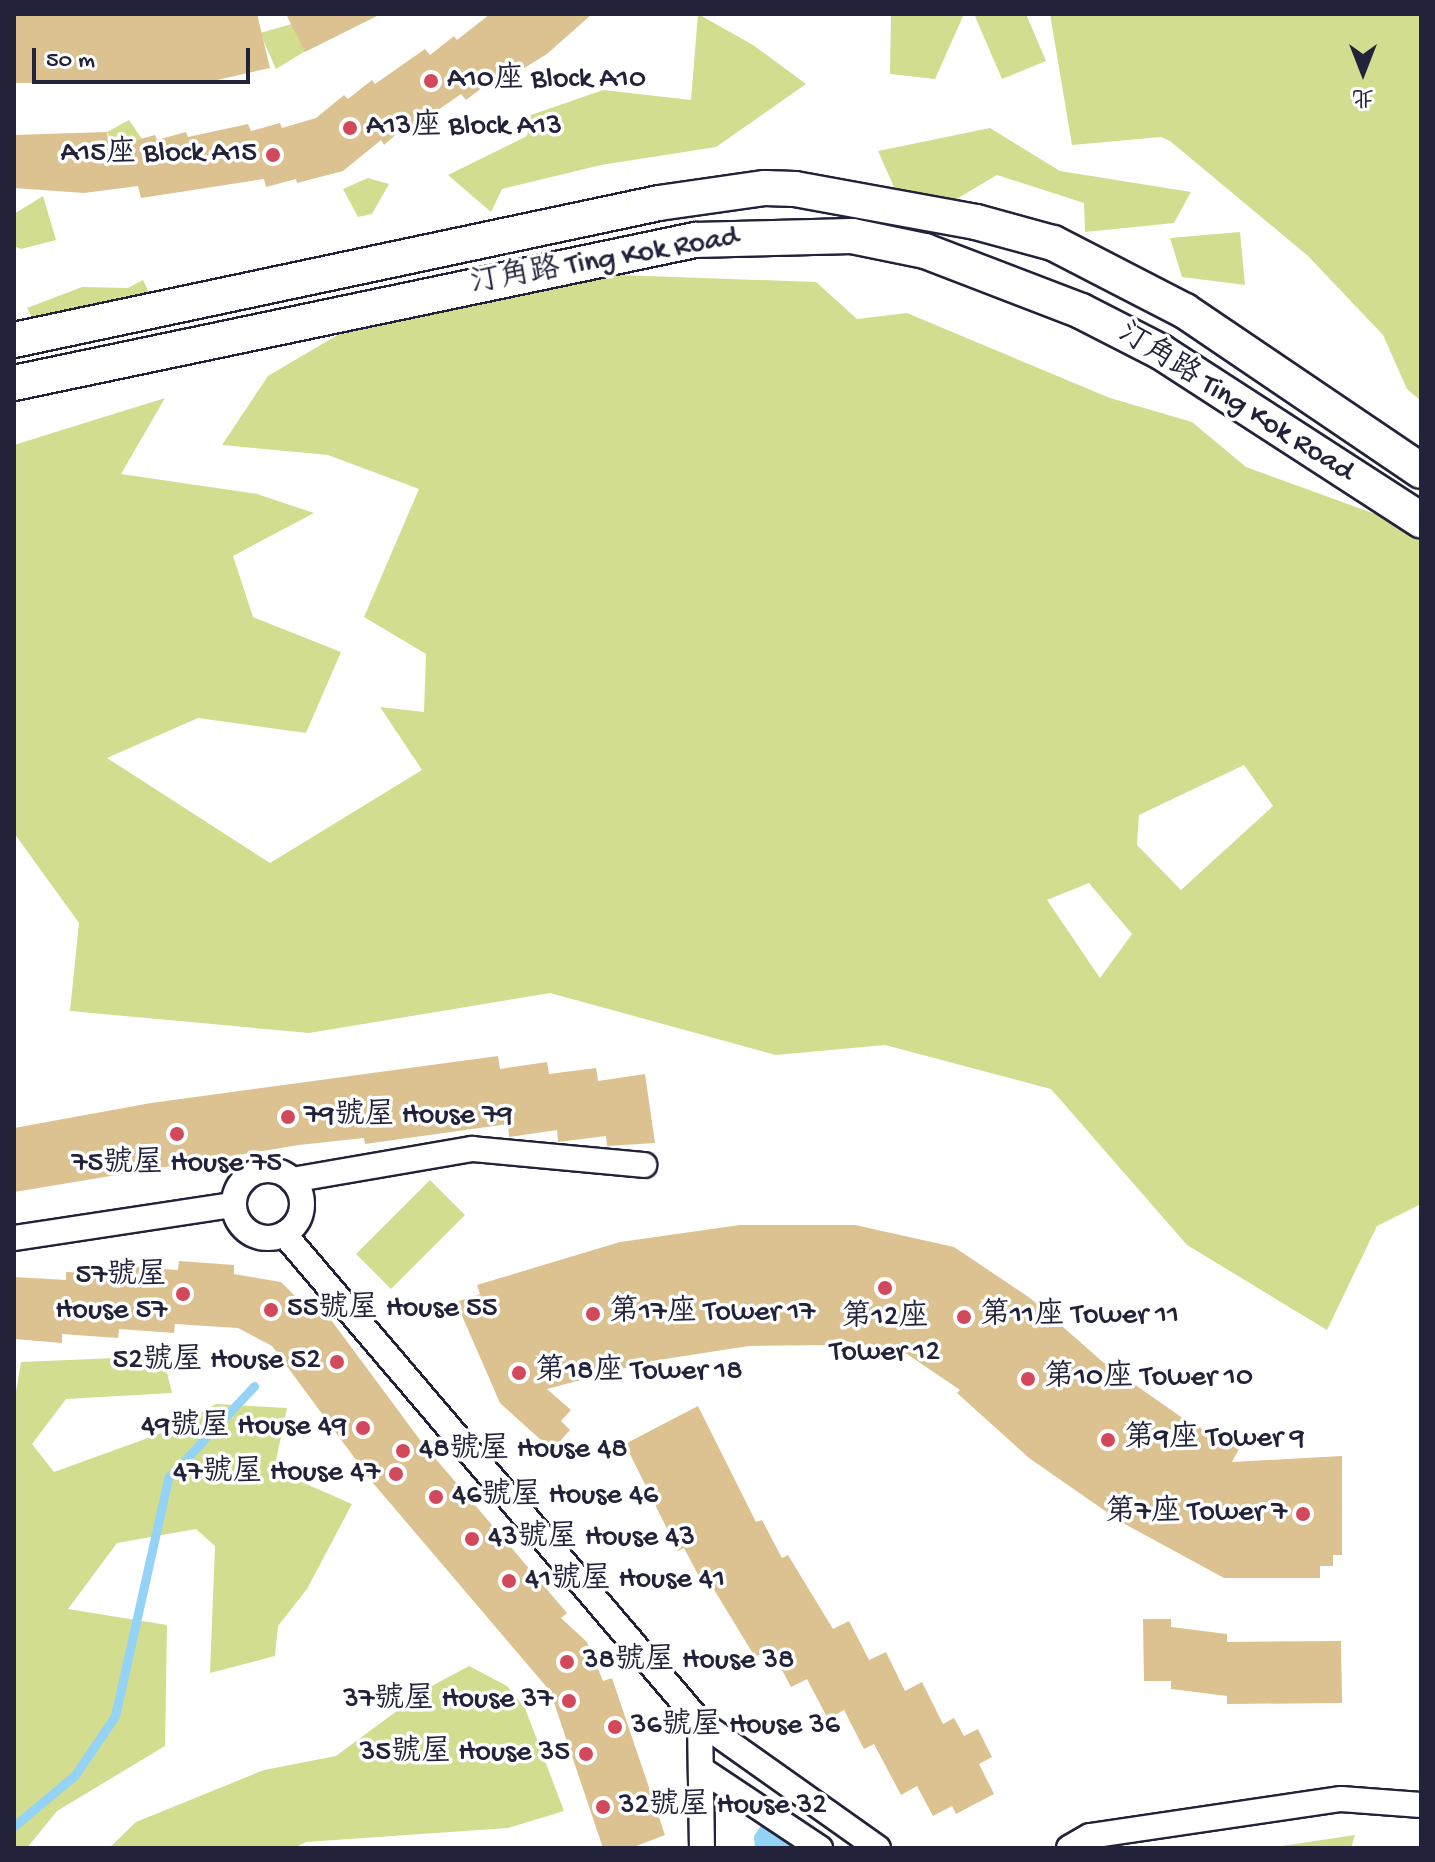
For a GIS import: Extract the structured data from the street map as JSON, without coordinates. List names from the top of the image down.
{
  "streets": {
    "main road": ["汀角路 Ting Kok Road"]
  },
  "places": [
    "A10座 Block A10",
    "A13座 Block A13",
    "A15座 Block A15",
    "79號屋 House 79",
    "75號屋 House 75",
    "第12座 Tower 12",
    "57號屋 House 57",
    "55號屋 House 55",
    "第17座 Tower 17",
    "第11座 Tower 11",
    "52號屋 House 52",
    "第18座 Tower 18",
    "第10座 Tower 10",
    "49號屋 House 49",
    "第9座 Tower 9",
    "48號屋 House 48",
    "47號屋 House 47",
    "46號屋 House 46",
    "第7座 Tower 7",
    "43號屋 House 43",
    "41號屋 House 41",
    "38號屋 House 38",
    "37號屋 House 37",
    "36號屋 House 36",
    "35號屋 House 35",
    "32號屋 House 32"
  ],
  "scale_bar": "50 m",
  "north": "bottom"
}
